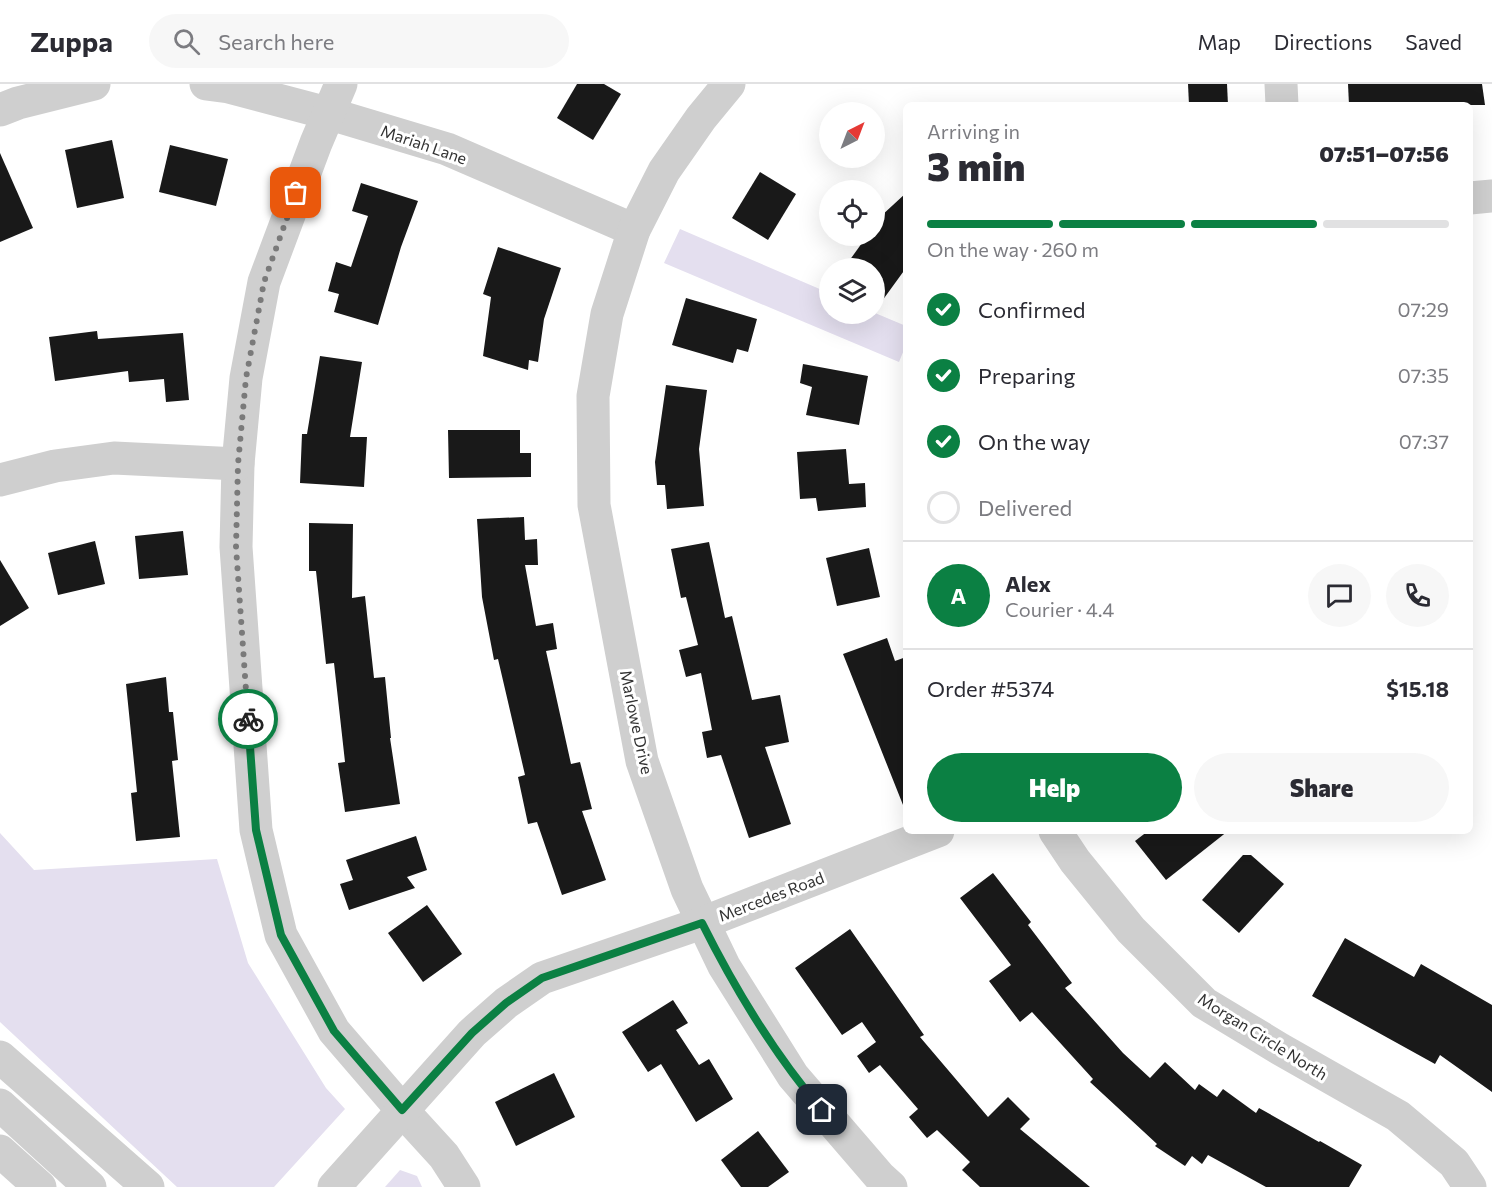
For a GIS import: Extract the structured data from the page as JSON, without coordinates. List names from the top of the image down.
{
  "streets": {
    "street": [
      "Mariah Lane",
      "Marlowe Drive",
      "Mercedes Road",
      "Morgan Circle North"
    ]
  },
  "crossings": [
    ["Mariah Lane", "Marlowe Drive"],
    ["Marlowe Drive", "Mercedes Road"]
  ],
  "north": "top right",
  "page": {
    "header": "Zuppa",
    "search": "Search here",
    "nav": ["Map", "Directions", "Saved"],
    "heading": ["3 min", "Arriving in", "07:51–07:56"],
    "panel": [
      "Alex",
      "Courier · 4.4",
      "Order #5374",
      "$15.18"
    ],
    "bar": "On the way · 260 m",
    "list": [
      ["Confirmed", "07:29"],
      ["Preparing", "07:35"],
      ["On the way", "07:37"],
      "Delivered"
    ],
    "round": "A",
    "buttons": ["Help", "Share"]
  }
}
